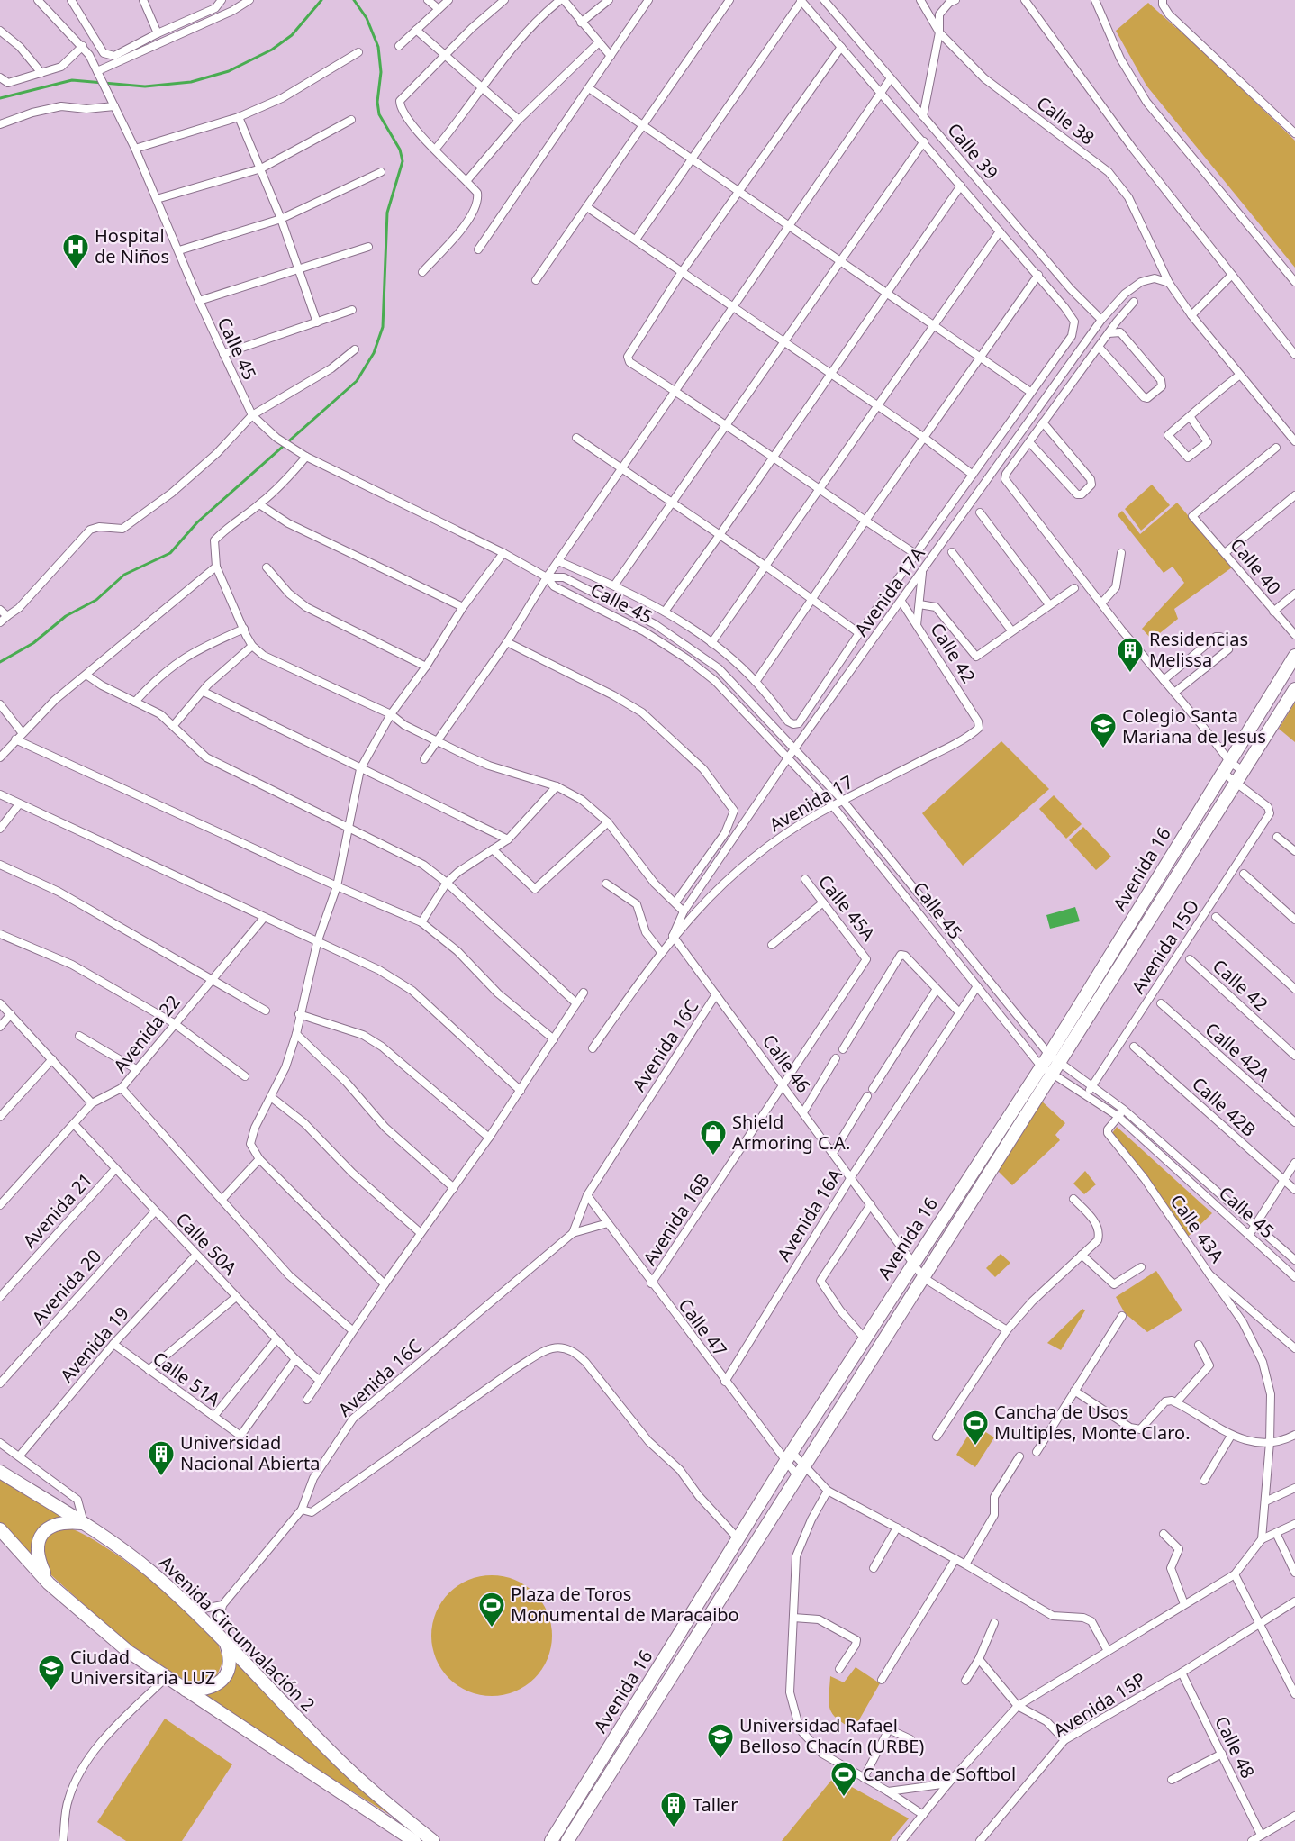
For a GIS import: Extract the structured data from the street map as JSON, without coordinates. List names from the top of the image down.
{
  "streets": {
    "highway": ["Avenida 16", "Avenida Circunvalación 2"],
    "street": [
      "Calle 38",
      "Calle 39",
      "Calle 45",
      "Calle 40",
      "Avenida 17A",
      "Calle 42",
      "Avenida 17",
      "Calle 45A",
      "Avenida 15O",
      "Avenida 22",
      "Avenida 16C",
      "Calle 42A",
      "Calle 46",
      "Calle 42B",
      "Avenida 21",
      "Avenida 16A",
      "Avenida 16B",
      "Calle 43A",
      "Calle 50A",
      "Avenida 20",
      "Calle 47",
      "Avenida 19",
      "Calle 51A",
      "Avenida 15P",
      "Calle 48"
    ]
  },
  "crossings": [
    ["Calle 38", "Avenida 17A"],
    ["Calle 39", "Avenida 17A"],
    ["Calle 45", "Avenida 17A"],
    ["Calle 45", "Avenida 17"],
    ["Calle 45", "Avenida 16"],
    ["Calle 45", "Avenida 15O"],
    ["Calle 45", "Avenida 16A"],
    ["Calle 45", "Calle 43A"],
    ["Avenida 17A", "Calle 42"],
    ["Avenida 17A", "Avenida 17"],
    ["Avenida 17A", "Calle 46"],
    ["Calle 42", "Avenida 17"],
    ["Avenida 17", "Calle 46"],
    ["Avenida 16", "Avenida 15O"],
    ["Avenida 16", "Calle 46"],
    ["Avenida 16", "Calle 47"],
    ["Calle 45A", "Avenida 16B"],
    ["Avenida 22", "Calle 50A"],
    ["Avenida 16C", "Calle 46"],
    ["Avenida 16C", "Calle 47"],
    ["Avenida 16C", "Avenida Circunvalación 2"],
    ["Calle 46", "Avenida 16A"],
    ["Calle 46", "Avenida 16B"],
    ["Avenida 21", "Calle 50A"],
    ["Avenida 16A", "Calle 47"],
    ["Avenida 16B", "Calle 47"],
    ["Calle 50A", "Avenida 20"],
    ["Calle 50A", "Avenida 19"],
    ["Calle 50A", "Calle 51A"],
    ["Avenida 19", "Calle 51A"],
    ["Avenida 15P", "Calle 48"]
  ],
  "places": {
    "hospital": ["Hospital de Niños"],
    "building": ["Residencias Melissa", "Universidad Nacional Abierta", "Taller"],
    "school or university": ["Colegio Santa Mariana de Jesus", "Ciudad Universitaria LUZ", "Universidad Rafael Belloso Chacín (URBE)"],
    "shop": ["Shield Armoring C.A."],
    "sports": ["Cancha de Usos Multiples, Monte Claro.", "Plaza de Toros Monumental de Maracaibo", "Cancha de Softbol"]
  }
}
